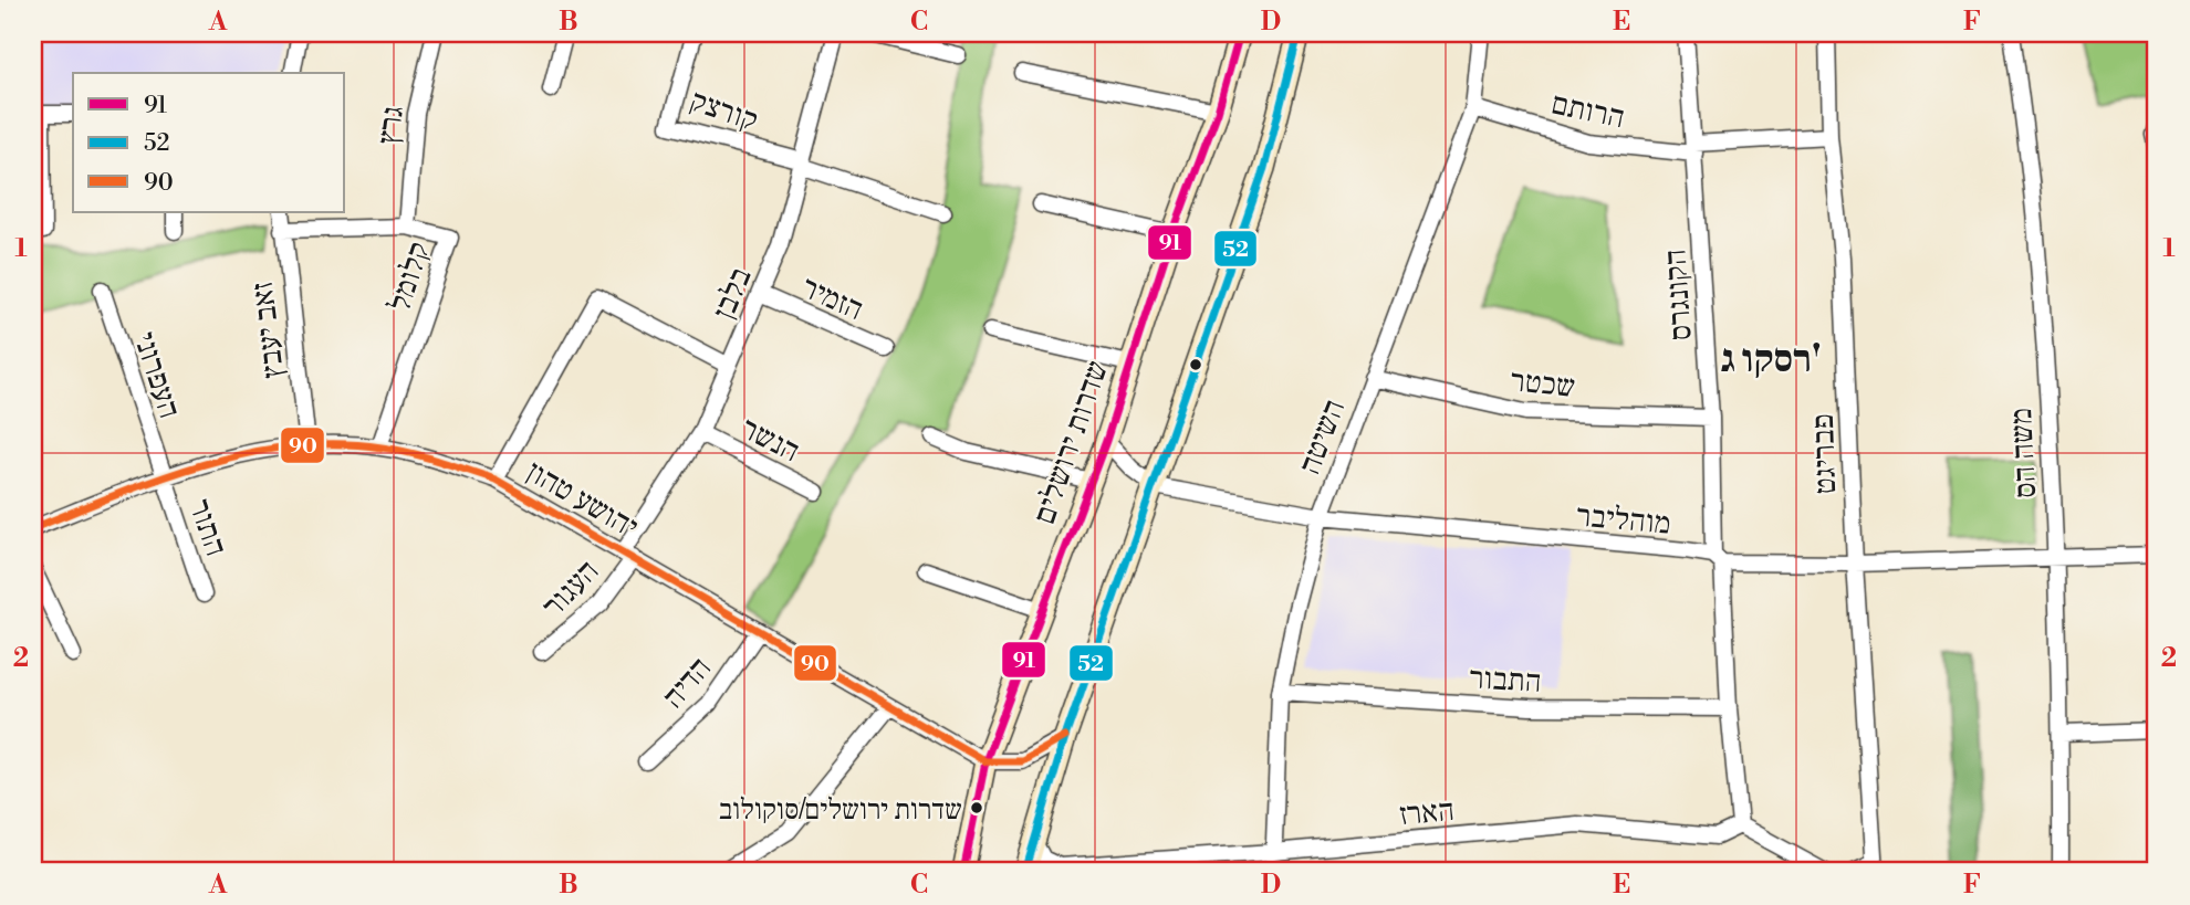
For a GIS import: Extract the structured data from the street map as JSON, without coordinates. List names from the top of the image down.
{
  "streets": {
    "main road": ["שדרות ירושלים"],
    "street": [
      "קורצק",
      "הרותם",
      "גרץ",
      "קלומל",
      "בלבן",
      "הקונגרס",
      "הזמיר",
      "זאב יעבץ",
      "העפרוני",
      "שכטר",
      "השיטה",
      "הנשר",
      "משה הס",
      "פבריגט",
      "יהושע טהון",
      "מוהליבר",
      "התור",
      "העגור",
      "התבור",
      "הדיה",
      "הארז"
    ]
  },
  "crossings": [
    ["קורצק", "בלבן"],
    ["הרותם", "הקונגרס"],
    ["הרותם", "השיטה"],
    ["הרותם", "פבריגט"],
    ["גרץ", "קלומל"],
    ["קלומל", "זאב יעבץ"],
    ["קלומל", "יהושע טהון"],
    ["בלבן", "הזמיר"],
    ["בלבן", "הנשר"],
    ["בלבן", "יהושע טהון"],
    ["בלבן", "העגור"],
    ["הקונגרס", "שכטר"],
    ["הקונגרס", "מוהליבר"],
    ["הקונגרס", "התבור"],
    ["הקונגרס", "הארז"],
    ["זאב יעבץ", "יהושע טהון"],
    ["העפרוני", "יהושע טהון"],
    ["העפרוני", "התור"],
    ["שכטר", "השיטה"],
    ["השיטה", "מוהליבר"],
    ["השיטה", "התבור"],
    ["השיטה", "הארז"],
    ["שדרות ירושלים", "יהושע טהון"],
    ["שדרות ירושלים", "מוהליבר"],
    ["משה הס", "מוהליבר"],
    ["פבריגט", "מוהליבר"],
    ["יהושע טהון", "התור"],
    ["יהושע טהון", "העגור"],
    ["יהושע טהון", "הדיה"]
  ],
  "districts": ["רסקו ג'"],
  "places": ["שדרות ירושלים/סוקולוב"],
  "lines": ["transit line 91", "transit line 52", "transit line 90"],
  "legend": ["91", "52", "90"],
  "grid": {
    "columns": [
      "A",
      "B",
      "C",
      "D",
      "E",
      "F"
    ],
    "rows": ["1", "2"]
  }
}
